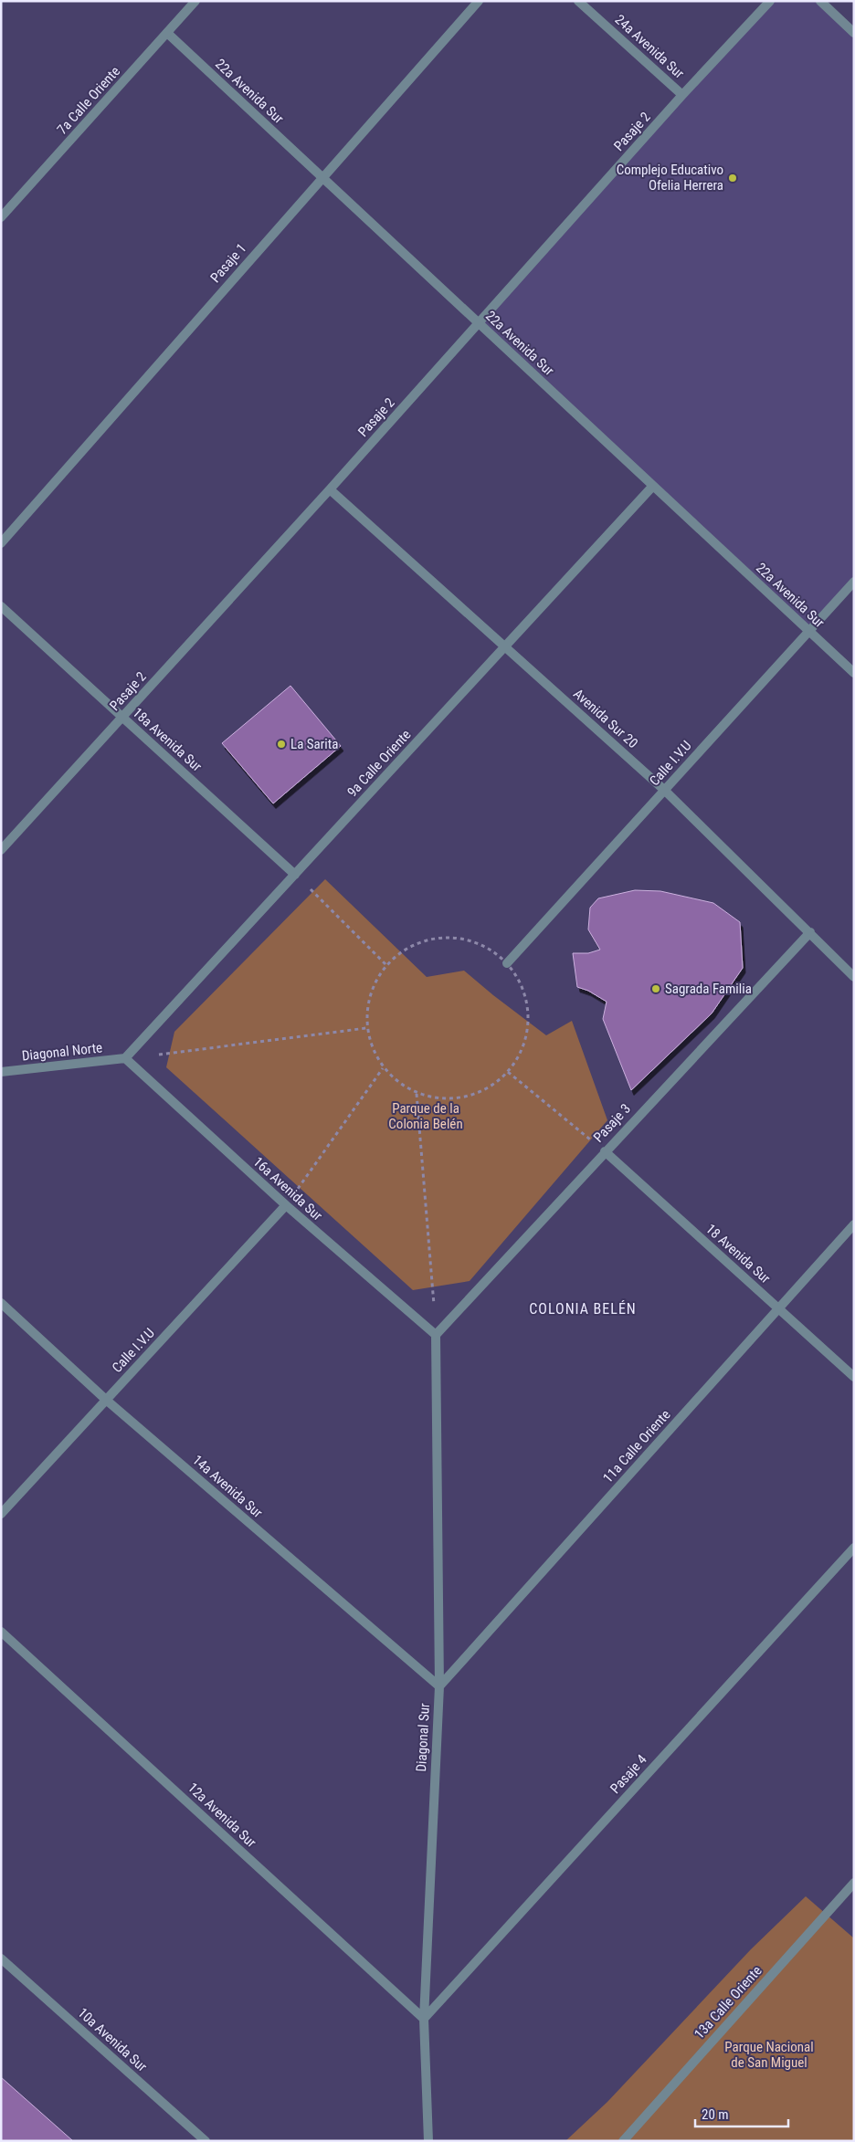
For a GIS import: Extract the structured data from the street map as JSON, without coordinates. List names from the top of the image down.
{
  "streets": {
    "street": [
      "24a Avenida Sur",
      "22a Avenida Sur",
      "7a Calle Oriente",
      "Pasaje 2",
      "Pasaje 1",
      "Avenida Sur 20",
      "18a Avenida Sur",
      "9a Calle Oriente",
      "Calle I.V.U",
      "Diagonal Norte",
      "Pasaje 3",
      "16a Avenida Sur",
      "18 Avenida Sur",
      "11a Calle Oriente",
      "14a Avenida Sur",
      "Diagonal Sur",
      "Pasaje 4",
      "12a Avenida Sur",
      "13a Calle Oriente",
      "10a Avenida Sur"
    ]
  },
  "crossings": [
    ["24a Avenida Sur", "Pasaje 2"],
    ["22a Avenida Sur", "7a Calle Oriente"],
    ["22a Avenida Sur", "Pasaje 2"],
    ["22a Avenida Sur", "Pasaje 1"],
    ["22a Avenida Sur", "9a Calle Oriente"],
    ["22a Avenida Sur", "Calle I.V.U"],
    ["Pasaje 2", "Avenida Sur 20"],
    ["Pasaje 2", "18a Avenida Sur"],
    ["Avenida Sur 20", "9a Calle Oriente"],
    ["Avenida Sur 20", "Calle I.V.U"],
    ["Avenida Sur 20", "Pasaje 3"],
    ["18a Avenida Sur", "9a Calle Oriente"],
    ["9a Calle Oriente", "Diagonal Norte"],
    ["9a Calle Oriente", "16a Avenida Sur"],
    ["Calle I.V.U", "16a Avenida Sur"],
    ["Calle I.V.U", "14a Avenida Sur"],
    ["Diagonal Norte", "16a Avenida Sur"],
    ["Pasaje 3", "16a Avenida Sur"],
    ["Pasaje 3", "18 Avenida Sur"],
    ["Pasaje 3", "Diagonal Sur"],
    ["16a Avenida Sur", "Diagonal Sur"],
    ["18 Avenida Sur", "11a Calle Oriente"],
    ["11a Calle Oriente", "14a Avenida Sur"],
    ["11a Calle Oriente", "Diagonal Sur"],
    ["14a Avenida Sur", "Diagonal Sur"],
    ["Diagonal Sur", "Pasaje 4"],
    ["Diagonal Sur", "12a Avenida Sur"],
    ["Pasaje 4", "12a Avenida Sur"]
  ],
  "districts": ["COLONIA BELÉN"],
  "parks": ["Parque de la Colonia Belén", "Parque Nacional de San Miguel"],
  "places": ["Complejo Educativo Ofelia Herrera", "La Sarita", "Sagrada Familia"],
  "scale_bar": "20 m"
}
